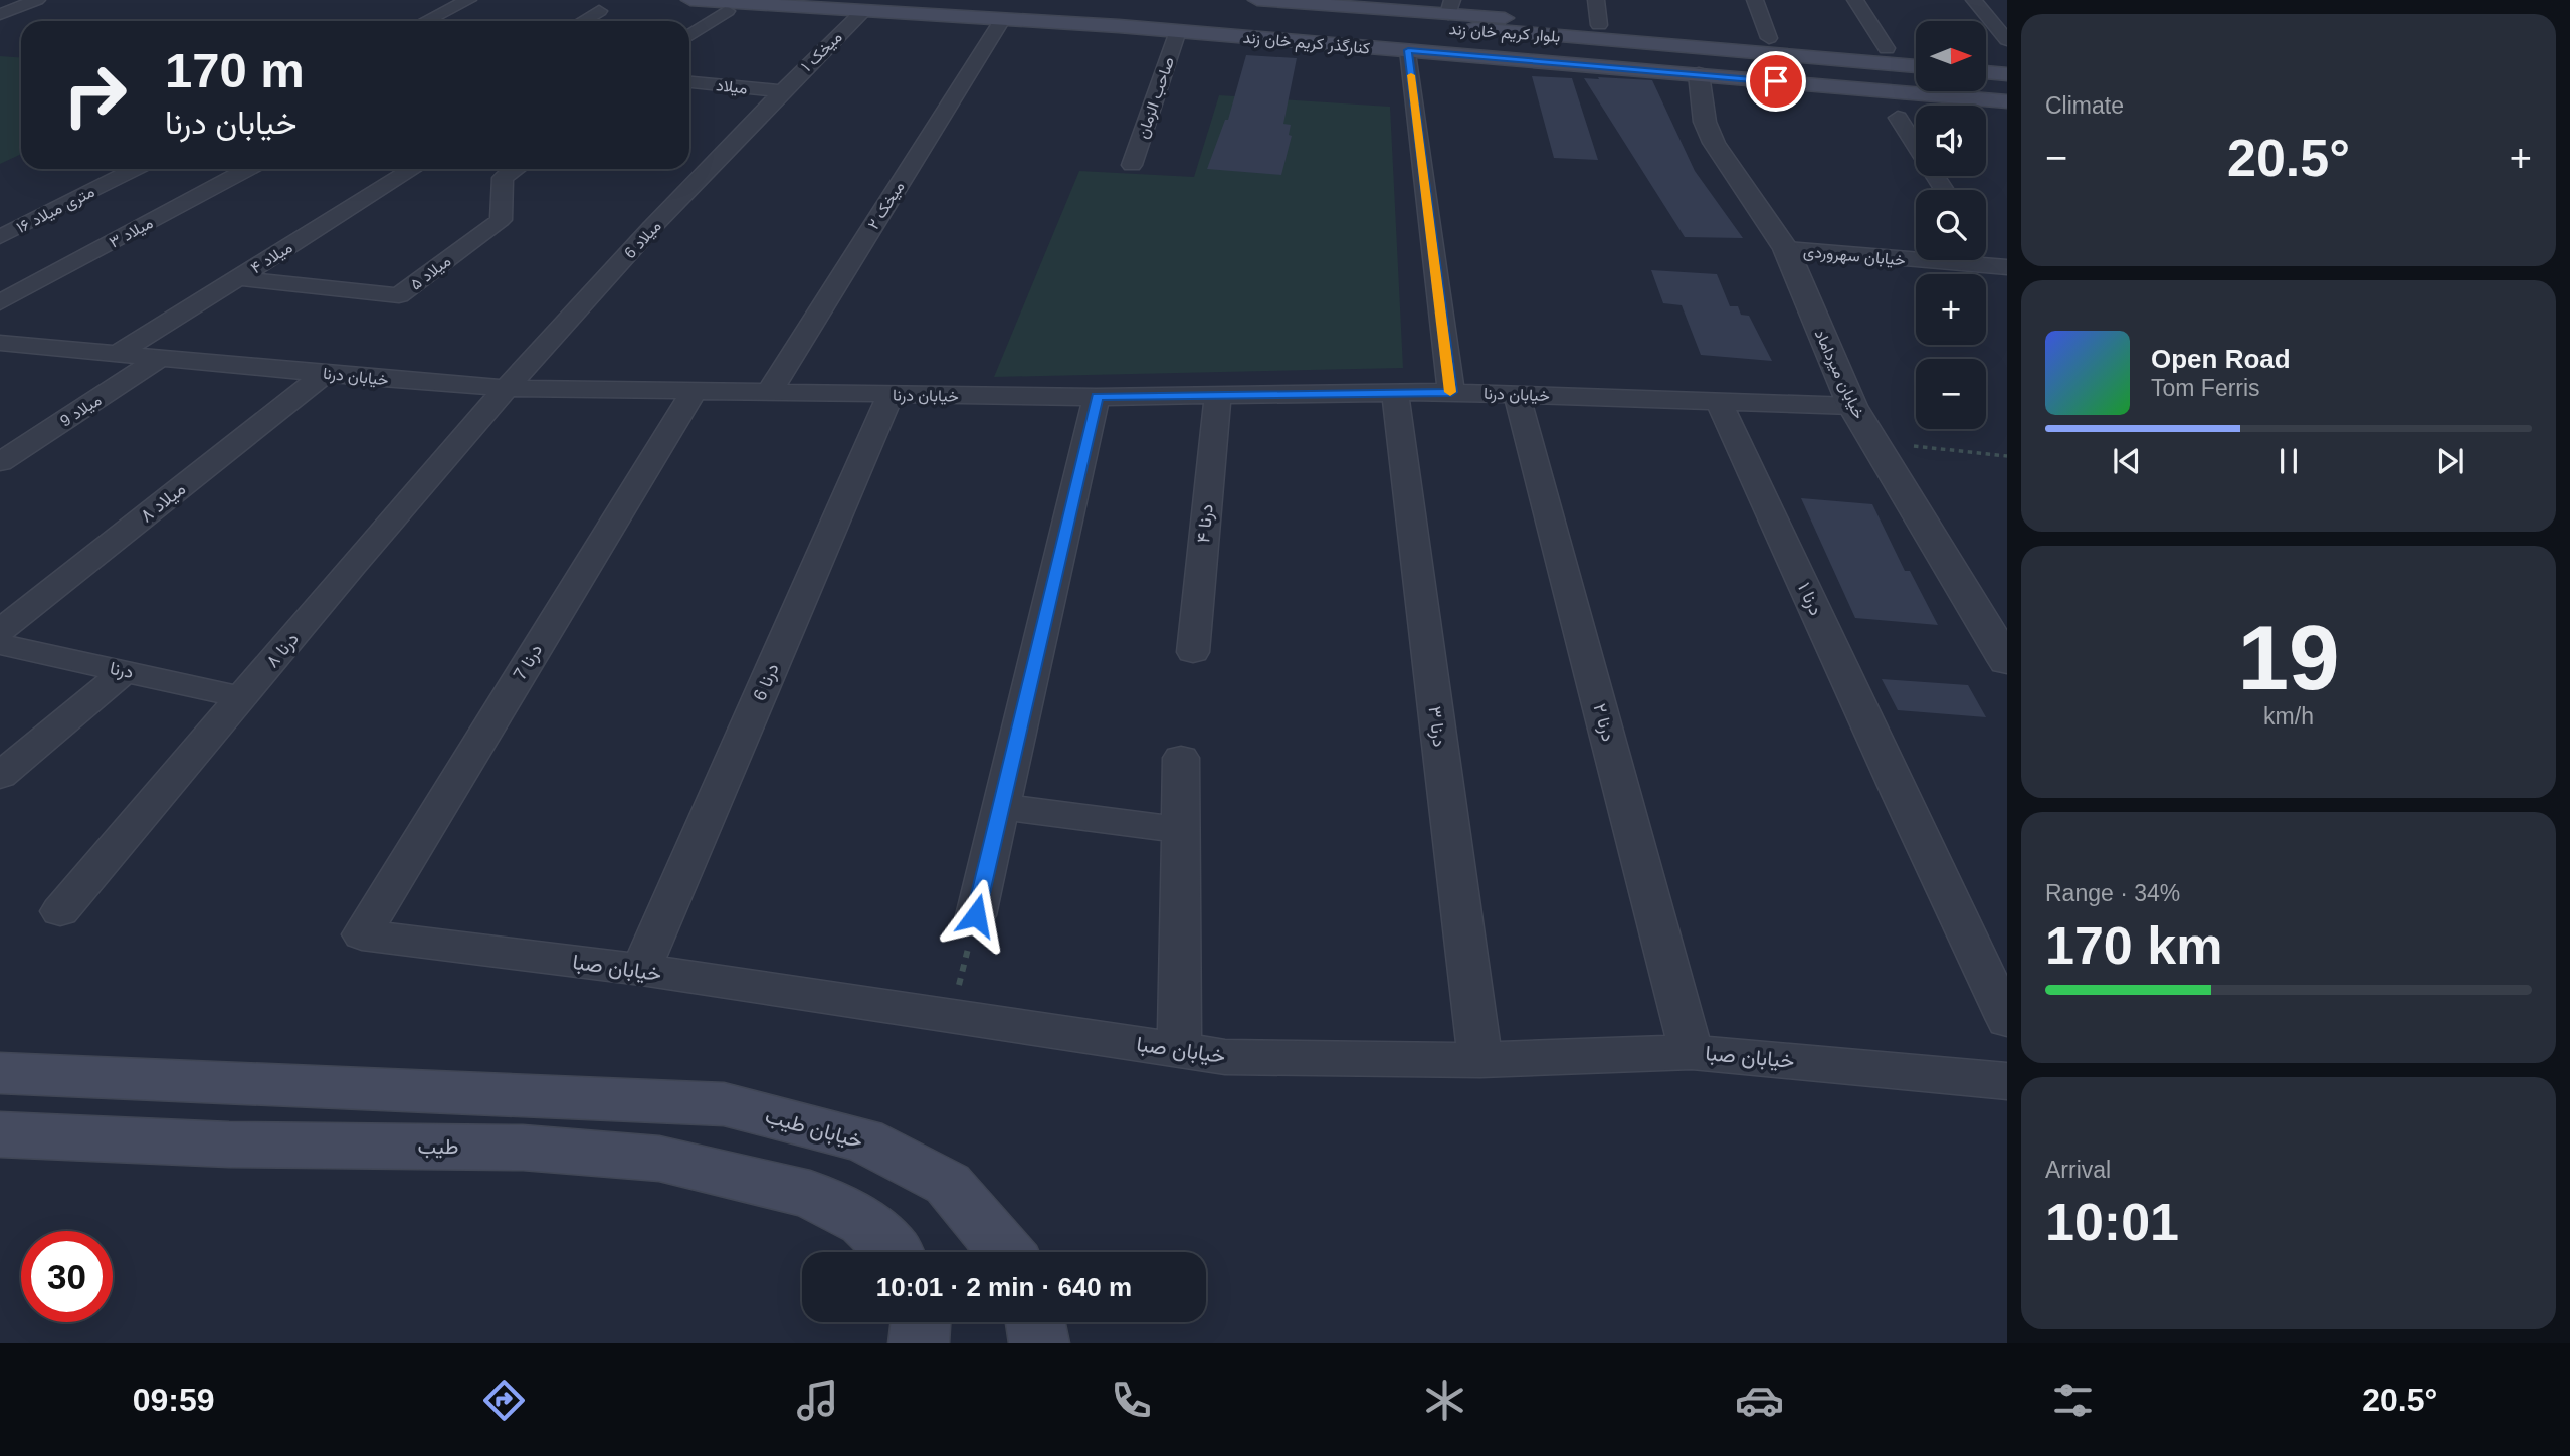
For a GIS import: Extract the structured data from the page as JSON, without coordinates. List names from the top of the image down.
{
  "streets": {
    "main road": [
      "بلوار کریم خان زند",
      "کنارگذر کریم خان زند",
      "خیابان طیب",
      "طیب"
    ],
    "street": [
      "میخک ۱",
      "میلاد",
      "صاحب الزمان",
      "میخک ۲",
      "۱۶ متری میلاد",
      "میلاد ۳",
      "میلاد 6",
      "خیابان سهروردی",
      "میلاد ۴",
      "میلاد ۵",
      "خیابان میرداماد",
      "خیابان درنا",
      "میلاد 9",
      "میلاد ۸",
      "درنا ۴",
      "درنا ۱",
      "درنا ۸",
      "درنا 7",
      "درنا",
      "درنا 6",
      "درنا ۲",
      "درنا ۳",
      "خیابان صبا"
    ]
  },
  "crossings": [
    ["بلوار کریم خان زند", "کنارگذر کریم خان زند"],
    ["بلوار کریم خان زند", "خیابان میرداماد"],
    ["کنارگذر کریم خان زند", "میخک ۱"],
    ["کنارگذر کریم خان زند", "صاحب الزمان"],
    ["کنارگذر کریم خان زند", "میخک ۲"],
    ["کنارگذر کریم خان زند", "خیابان میرداماد"],
    ["میخک ۱", "میلاد"],
    ["میخک ۱", "میلاد 6"],
    ["میلاد", "میلاد 6"],
    ["میخک ۲", "خیابان درنا"],
    ["میلاد 6", "خیابان درنا"],
    ["میلاد 6", "درنا ۸"],
    ["خیابان سهروردی", "خیابان میرداماد"],
    ["میلاد ۴", "میلاد ۵"],
    ["میلاد ۴", "خیابان درنا"],
    ["خیابان میرداماد", "خیابان درنا"],
    ["خیابان درنا", "میلاد 9"],
    ["خیابان درنا", "میلاد ۸"],
    ["خیابان درنا", "درنا ۴"],
    ["خیابان درنا", "درنا ۱"],
    ["خیابان درنا", "درنا ۸"],
    ["خیابان درنا", "درنا 7"],
    ["خیابان درنا", "درنا 6"],
    ["خیابان درنا", "درنا ۲"],
    ["خیابان درنا", "درنا ۳"],
    ["درنا ۸", "درنا"],
    ["درنا 7", "خیابان صبا"],
    ["درنا 6", "خیابان صبا"],
    ["درنا ۲", "خیابان صبا"],
    ["درنا ۳", "خیابان صبا"]
  ],
  "north": "right",
  "page": {
    "tile": [
      "Climate",
      ["19", "km/h"],
      ["Range · 34%", "170 km"],
      ["Arrival", "10:01"]
    ],
    "map_buttons": ["+", "−"],
    "turn": ["170 m", "خیابان درنا"],
    "heat": ["−", "20.5°", "+"],
    "song": ["Open Road", "Tom Ferris"],
    "limit": "30",
    "trip": "10:01 · 2 min · 640 m",
    "tabs": ["09:59", "20.5°"]
  }
}
